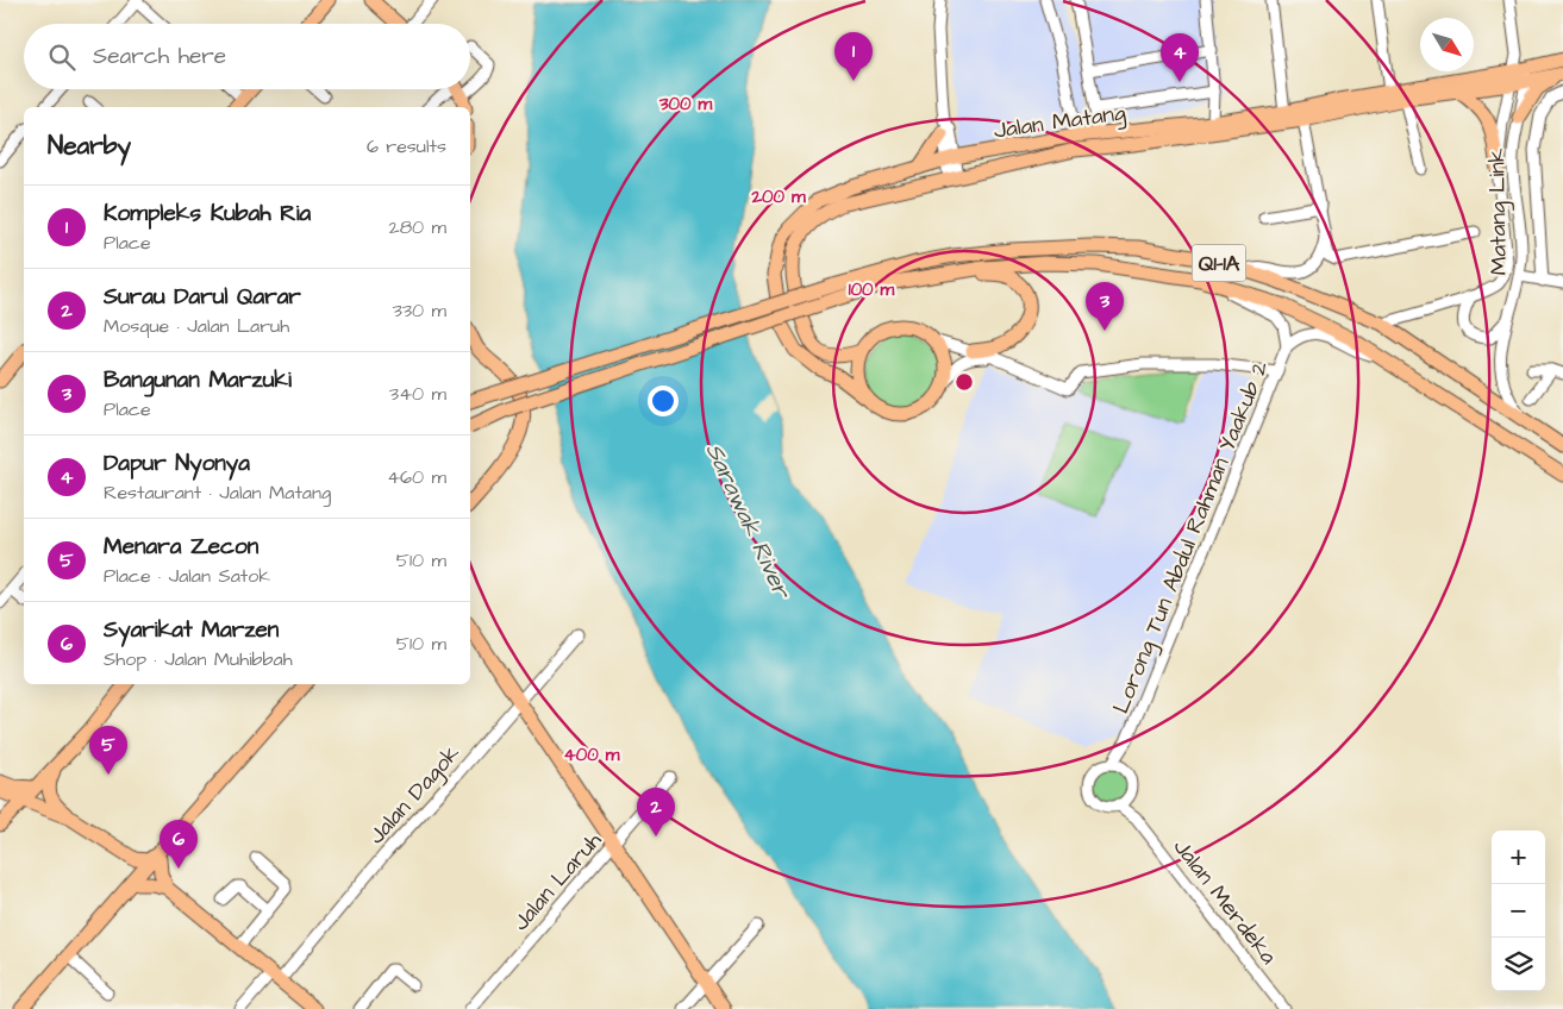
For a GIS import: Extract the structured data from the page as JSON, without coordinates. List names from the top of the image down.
{
  "streets": {
    "main road": ["Jalan Matang", "Q1-1A"],
    "street": [
      "Matang Link",
      "Lorong Tun Abdul Rahman Yaakub 2",
      "Jalan Dagok",
      "Jalan Laruh",
      "Jalan Merdeka"
    ]
  },
  "crossings": [
    ["Jalan Matang", "Matang Link"],
    ["Matang Link", "Q1-1A"]
  ],
  "water": ["Sarawak River"],
  "north": "bottom right",
  "page": {
    "search": "Search here",
    "pins": [
      "1",
      "4",
      "3",
      "5",
      "2",
      "6"
    ],
    "heading": ["Nearby", "6 results"],
    "list": [
      {
        "mark": "1",
        "name": "Kompleks Kubah Ria",
        "note": "Place",
        "value": "280 m"
      },
      {
        "mark": "2",
        "name": "Surau Darul Qarar",
        "note": "Mosque · Jalan Laruh",
        "value": "330 m"
      },
      {
        "mark": "3",
        "name": "Bangunan Marzuki",
        "note": "Place",
        "value": "340 m"
      },
      {
        "mark": "4",
        "name": "Dapur Nyonya",
        "note": "Restaurant · Jalan Matang",
        "value": "460 m"
      },
      {
        "mark": "5",
        "name": "Menara Zecon",
        "note": "Place · Jalan Satok",
        "value": "510 m"
      },
      {
        "mark": "6",
        "name": "Syarikat Marzen",
        "note": "Shop · Jalan Muhibbah",
        "value": "510 m"
      }
    ],
    "map_buttons": ["+", "−"]
  },
  "rings": [
    "300 m",
    "200 m",
    "100 m",
    "400 m"
  ]
}
